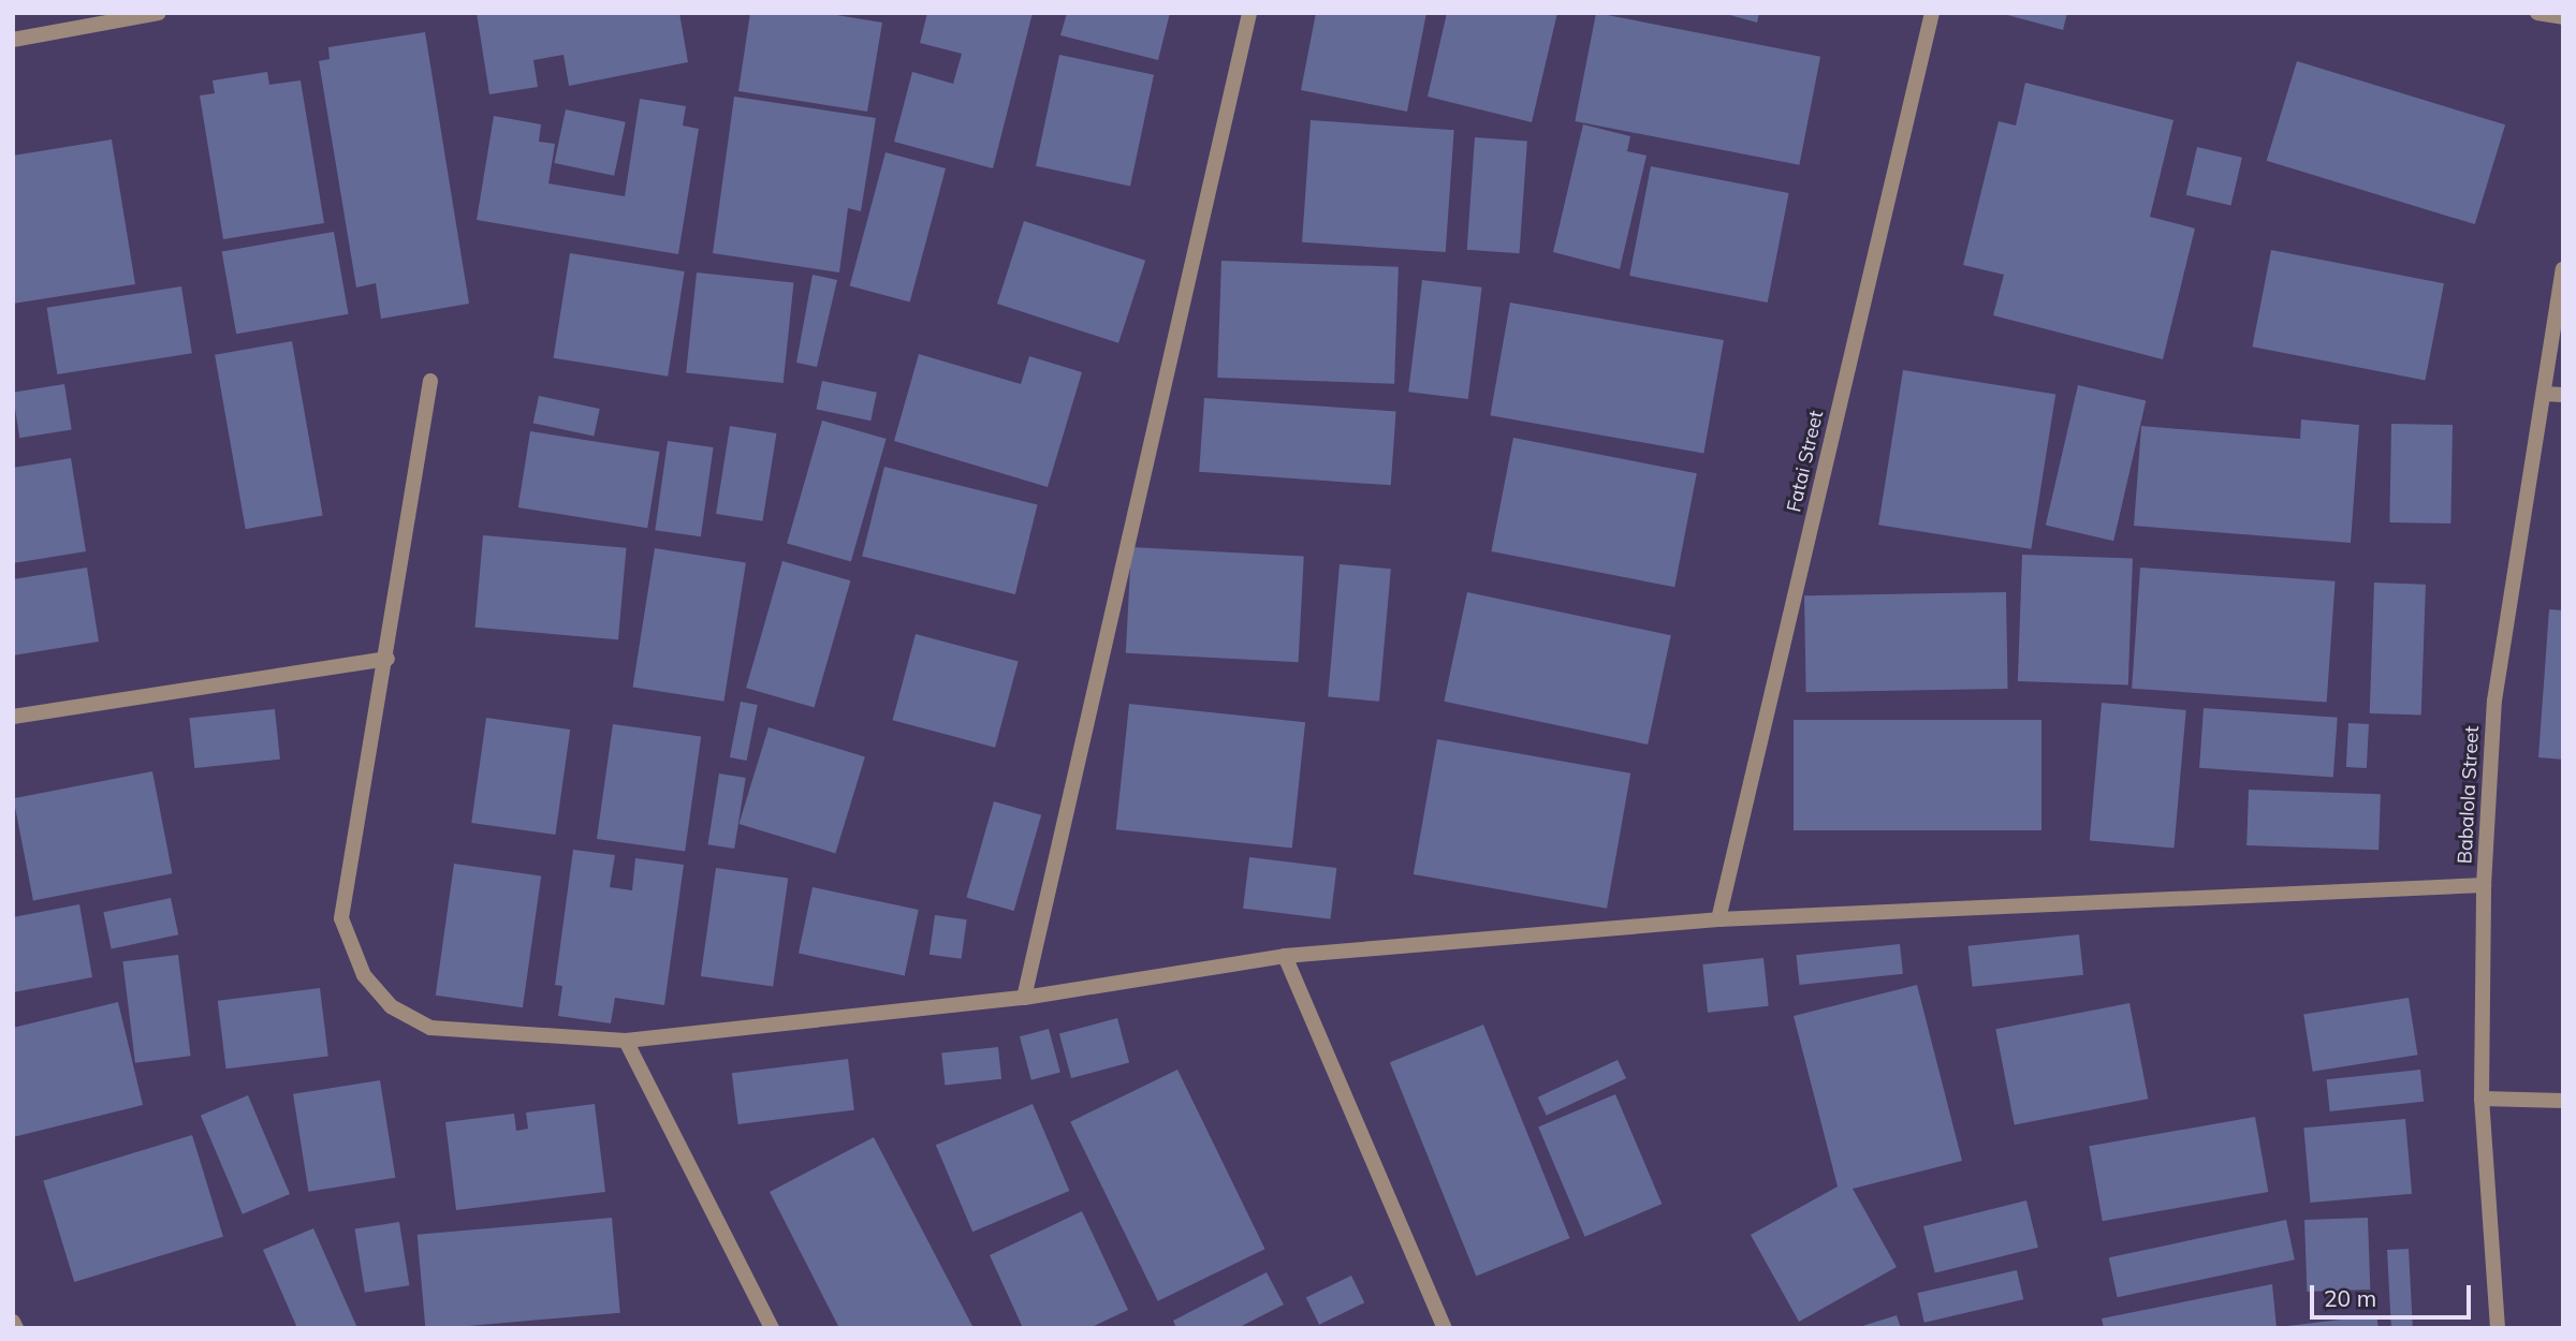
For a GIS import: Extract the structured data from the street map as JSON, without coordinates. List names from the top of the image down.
{
  "streets": {
    "street": ["Fatai Street", "Babalola Street"]
  },
  "scale_bar": "20 m"
}
